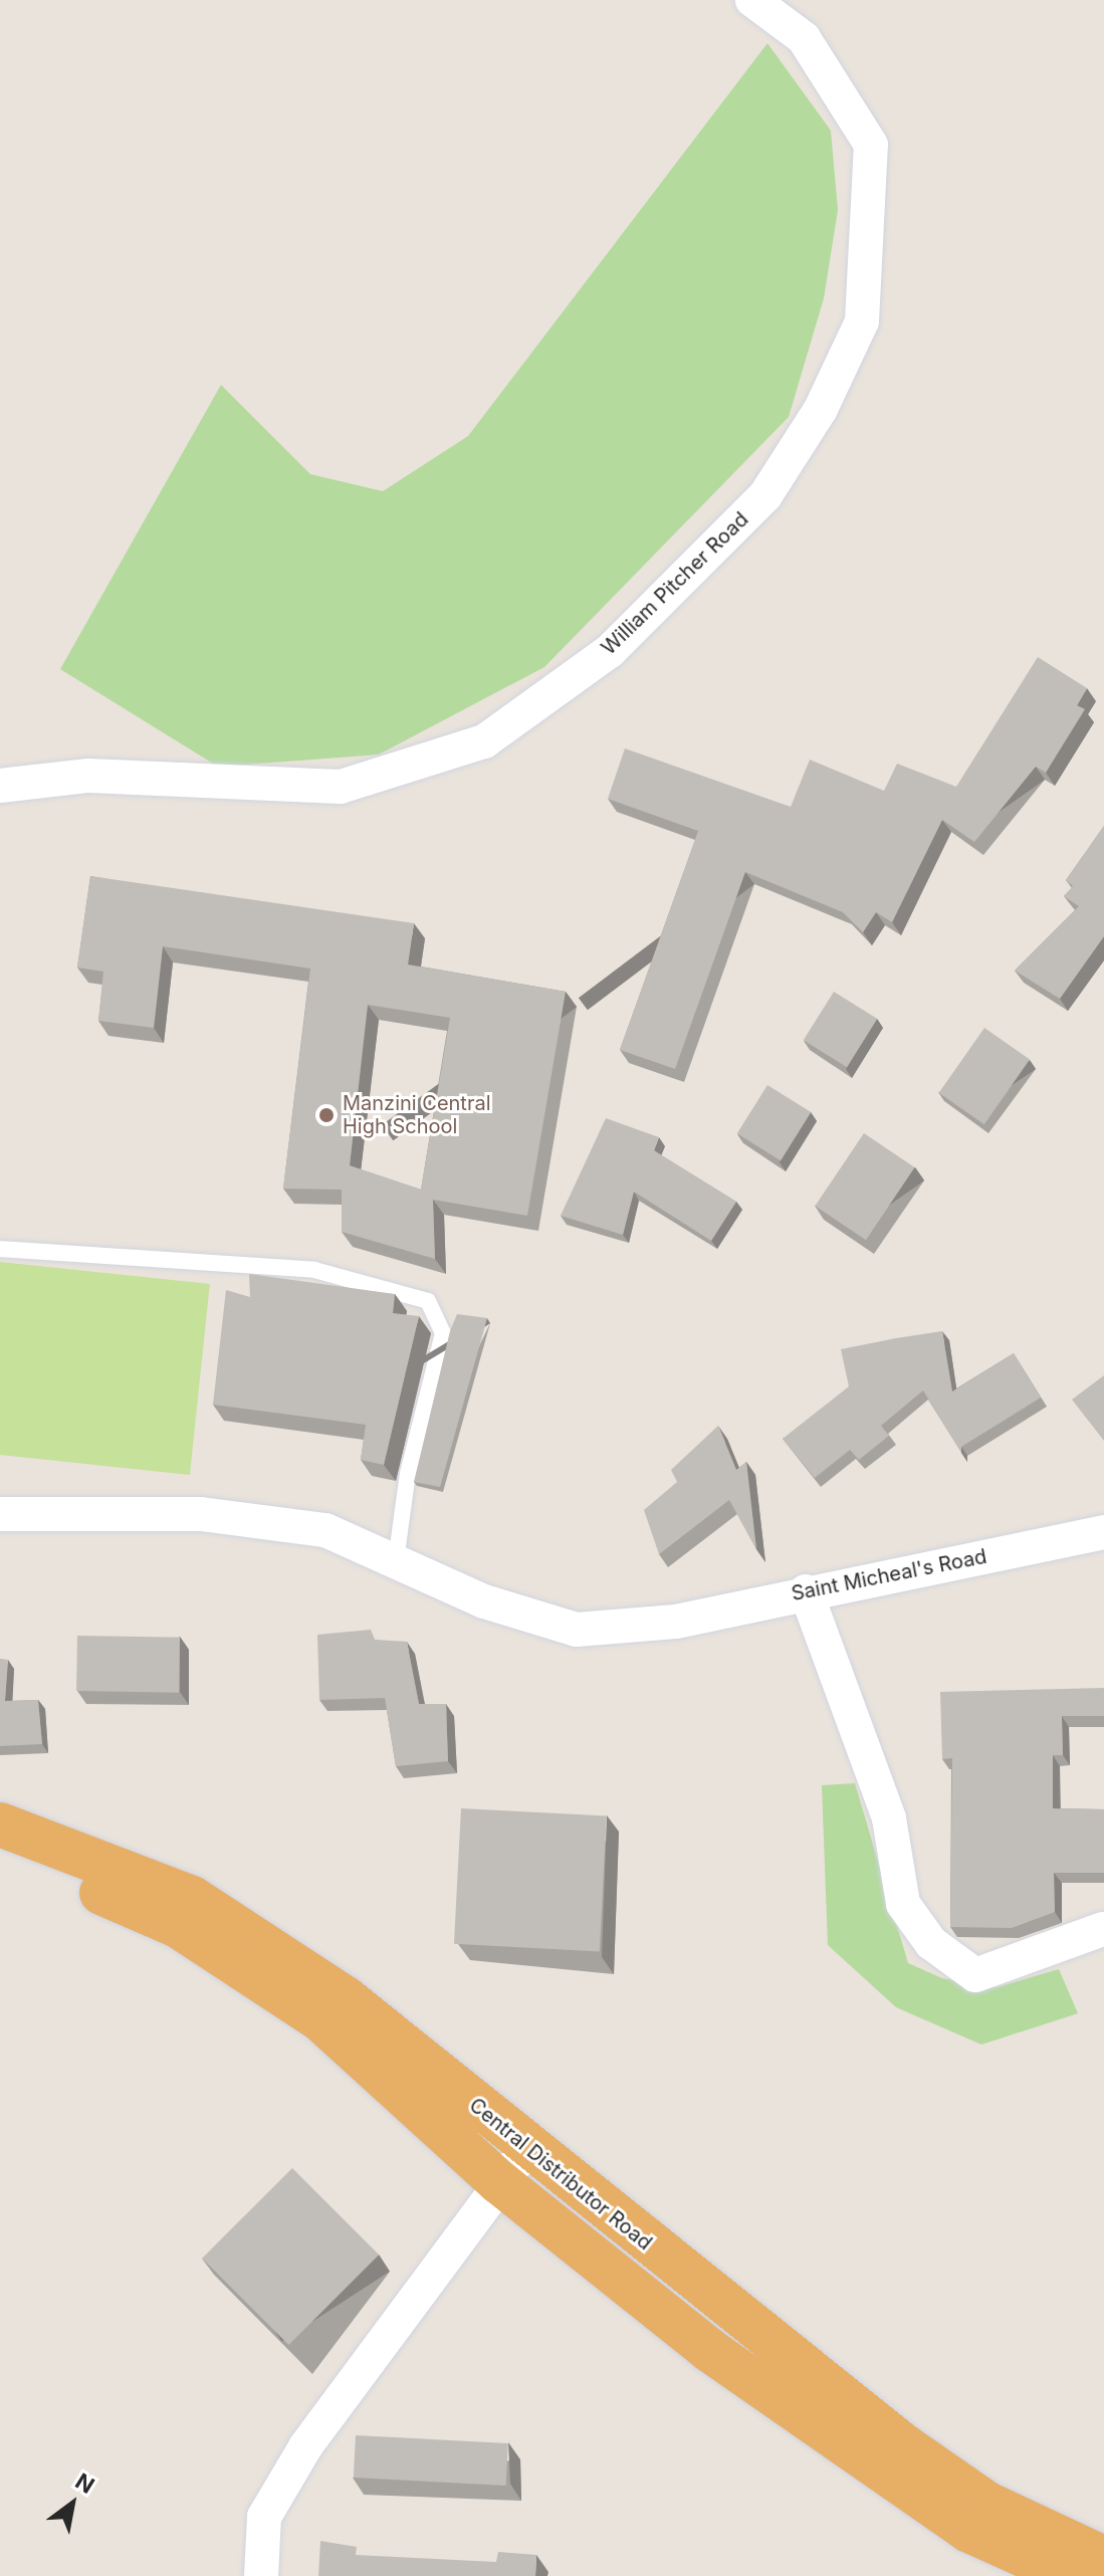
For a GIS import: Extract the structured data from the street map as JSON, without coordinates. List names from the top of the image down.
{
  "streets": {
    "highway": ["Central Distributor Road"],
    "street": ["William Pitcher Road", "Saint Micheal's Road"]
  },
  "places": ["Manzini Central High School"],
  "north": "top right"
}
